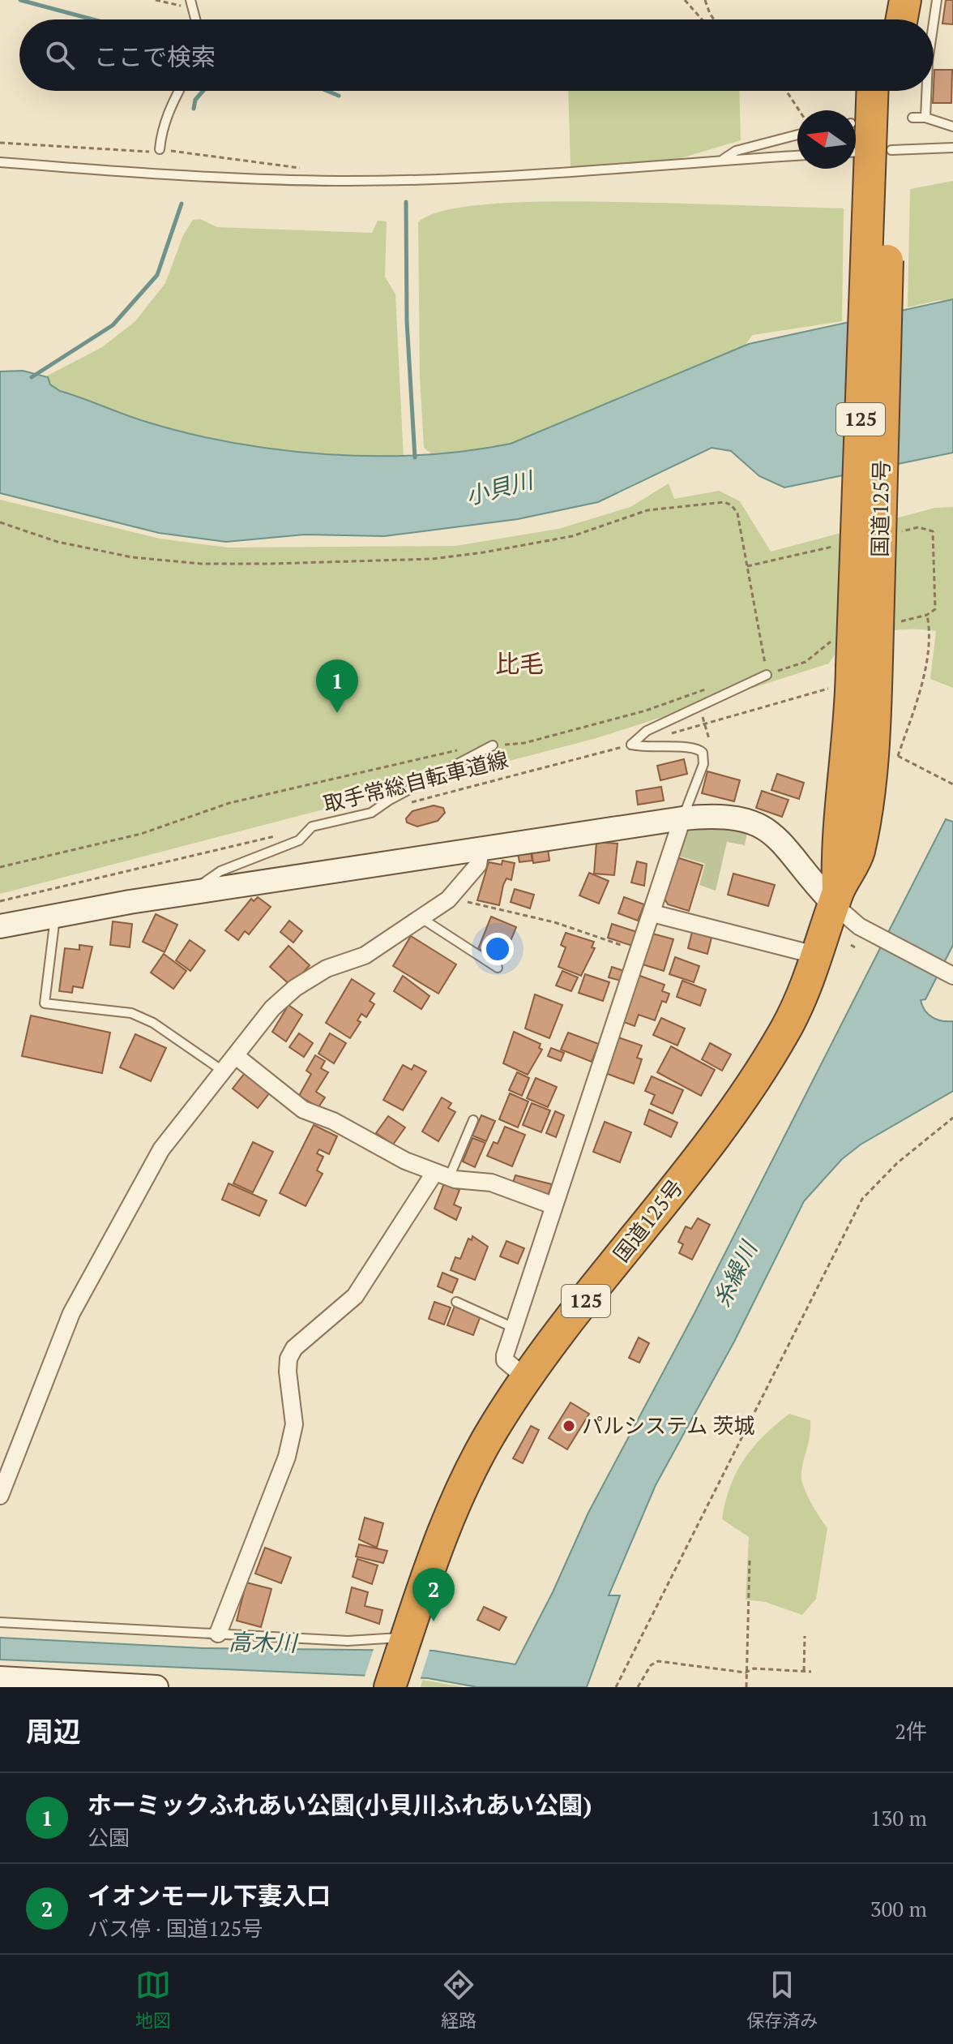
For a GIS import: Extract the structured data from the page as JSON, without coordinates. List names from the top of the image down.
{
  "streets": {
    "highway": ["125", "国道125号"],
    "lane": ["取手常総自転車道線"]
  },
  "districts": ["比毛"],
  "water": ["小貝川", "糸繰川", "高木川"],
  "places": ["パルシステム 茨城"],
  "north": "left",
  "page": {
    "search": "ここで検索",
    "pins": ["1", "2"],
    "heading": ["周辺", "2件"],
    "list": [
      {
        "mark": "1",
        "name": "ホーミックふれあい公園(小貝川ふれあい公園)",
        "note": "公園",
        "value": "130 m"
      },
      {
        "mark": "2",
        "name": "イオンモール下妻入口",
        "note": "バス停 · 国道125号",
        "value": "300 m"
      }
    ],
    "nav": ["地図", "経路", "保存済み"]
  }
}
